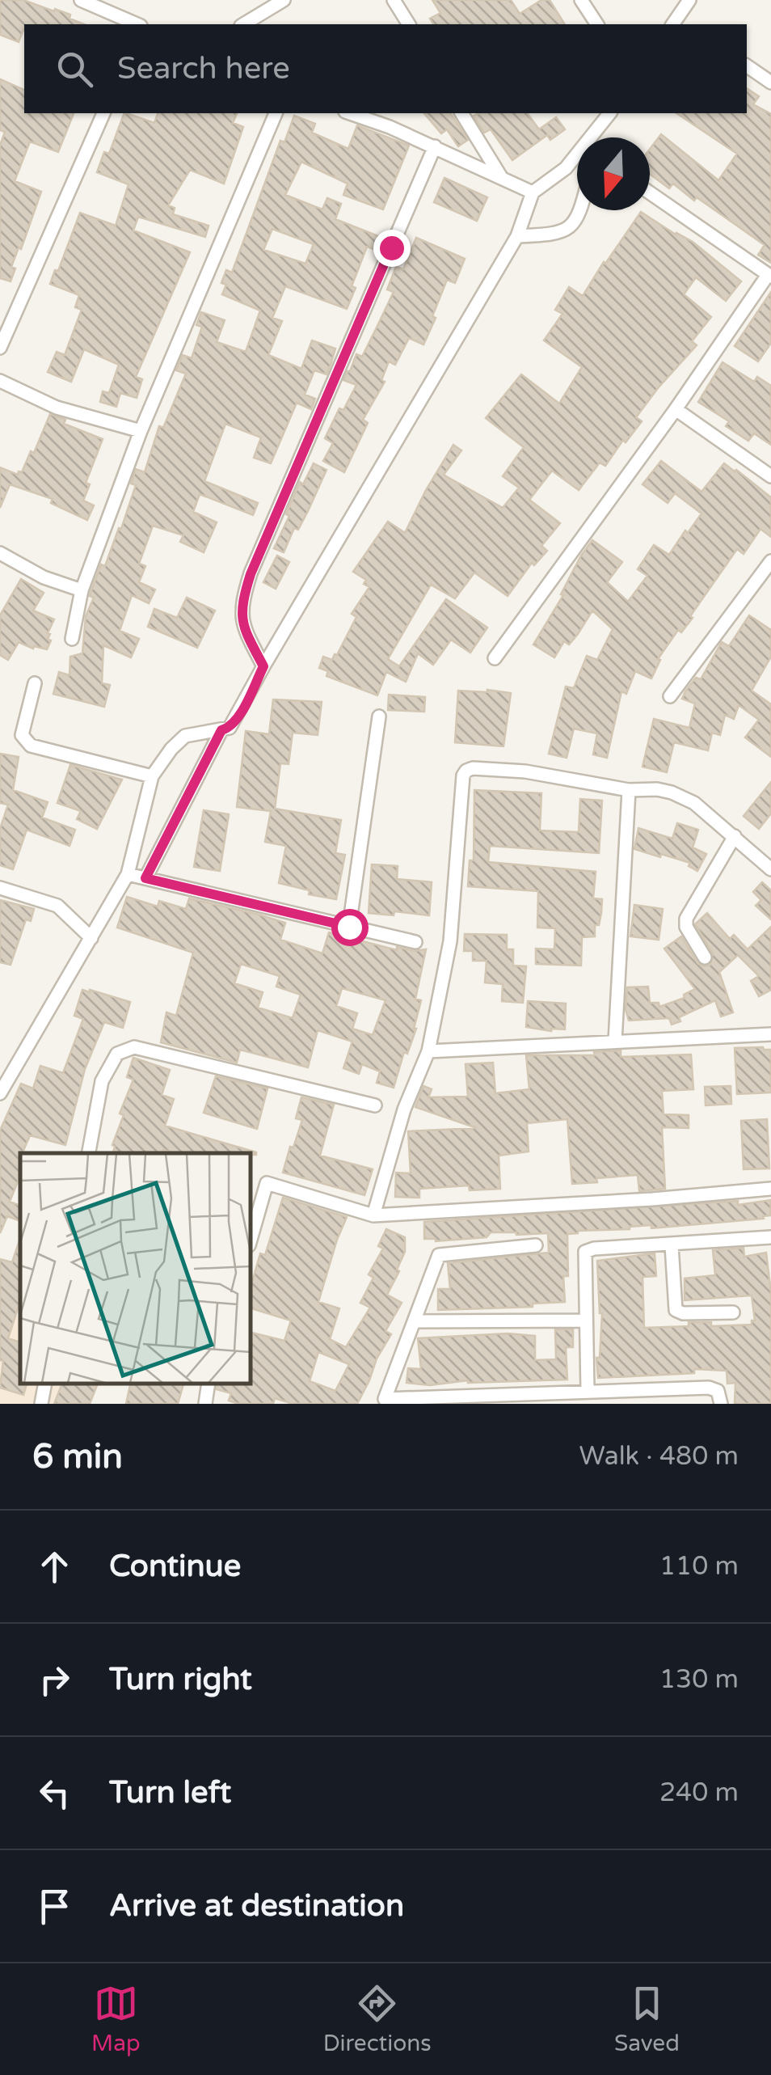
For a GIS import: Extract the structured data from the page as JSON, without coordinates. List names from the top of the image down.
{
  "north": "bottom",
  "page": {
    "search": "Search here",
    "heading": ["6 min", "Walk · 480 m"],
    "list": [
      ["Continue", "110 m"],
      ["Turn right", "130 m"],
      ["Turn left", "240 m"],
      "Arrive at destination"
    ],
    "nav": ["Map", "Directions", "Saved"]
  }
}
